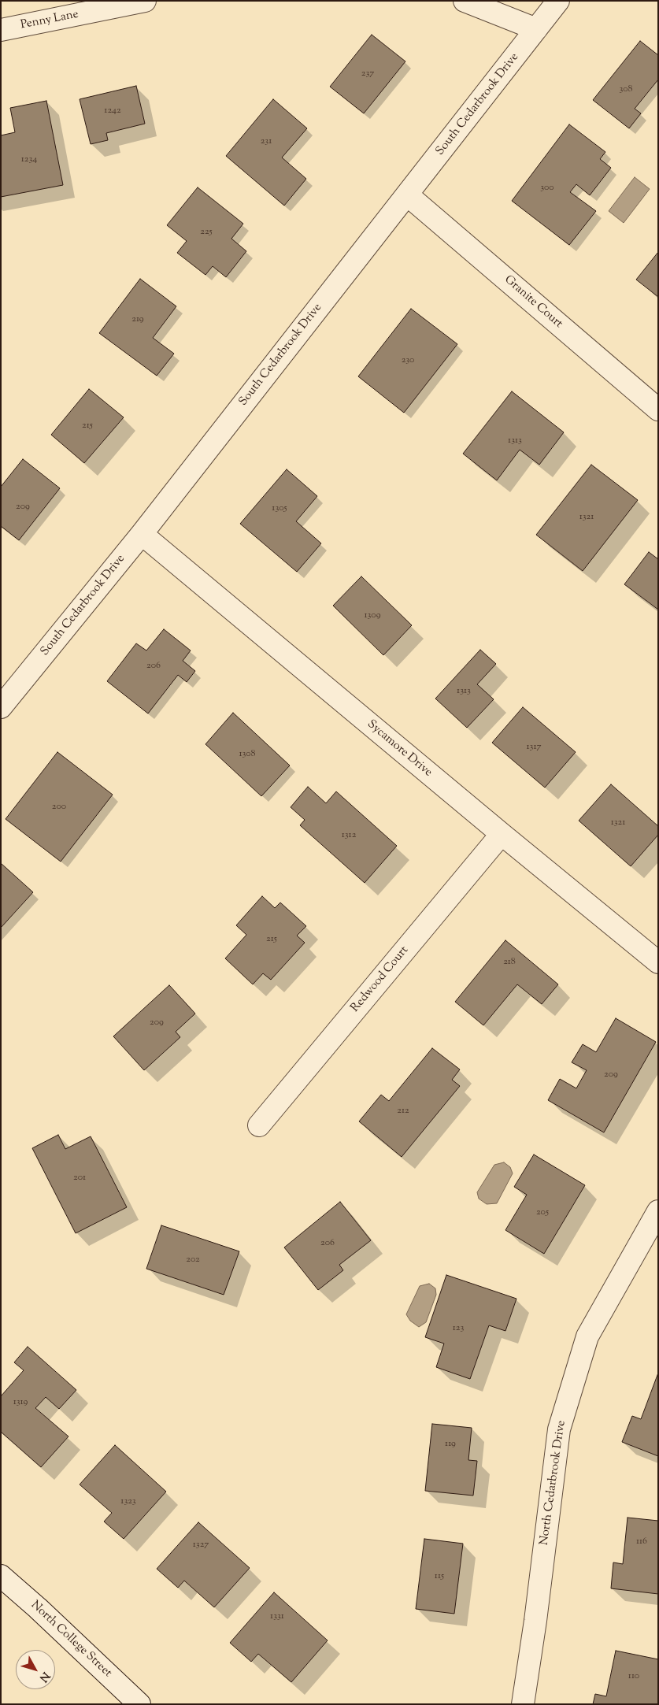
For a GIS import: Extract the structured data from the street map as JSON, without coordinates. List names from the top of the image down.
{
  "streets": {
    "street": [
      "Penny Lane",
      "South Cedarbrook Drive",
      "Granite Court",
      "Sycamore Drive",
      "Redwood Court",
      "North Cedarbrook Drive",
      "North College Street"
    ]
  },
  "crossings": [
    ["South Cedarbrook Drive", "Granite Court"],
    ["South Cedarbrook Drive", "Sycamore Drive"],
    ["Sycamore Drive", "Redwood Court"]
  ],
  "house_numbers": [
    "237",
    "308",
    "1242",
    "231",
    "1234",
    "300",
    "225",
    "219",
    "230",
    "215",
    "1313",
    "209",
    "1305",
    "1321",
    "1309",
    "206",
    "1313",
    "1317",
    "1308",
    "200",
    "1321",
    "1312",
    "215",
    "218",
    "209",
    "209",
    "212",
    "201",
    "205",
    "206",
    "202",
    "123",
    "1319",
    "119",
    "1323",
    "116",
    "1327",
    "115",
    "1331",
    "110"
  ],
  "north": "bottom right"
}
